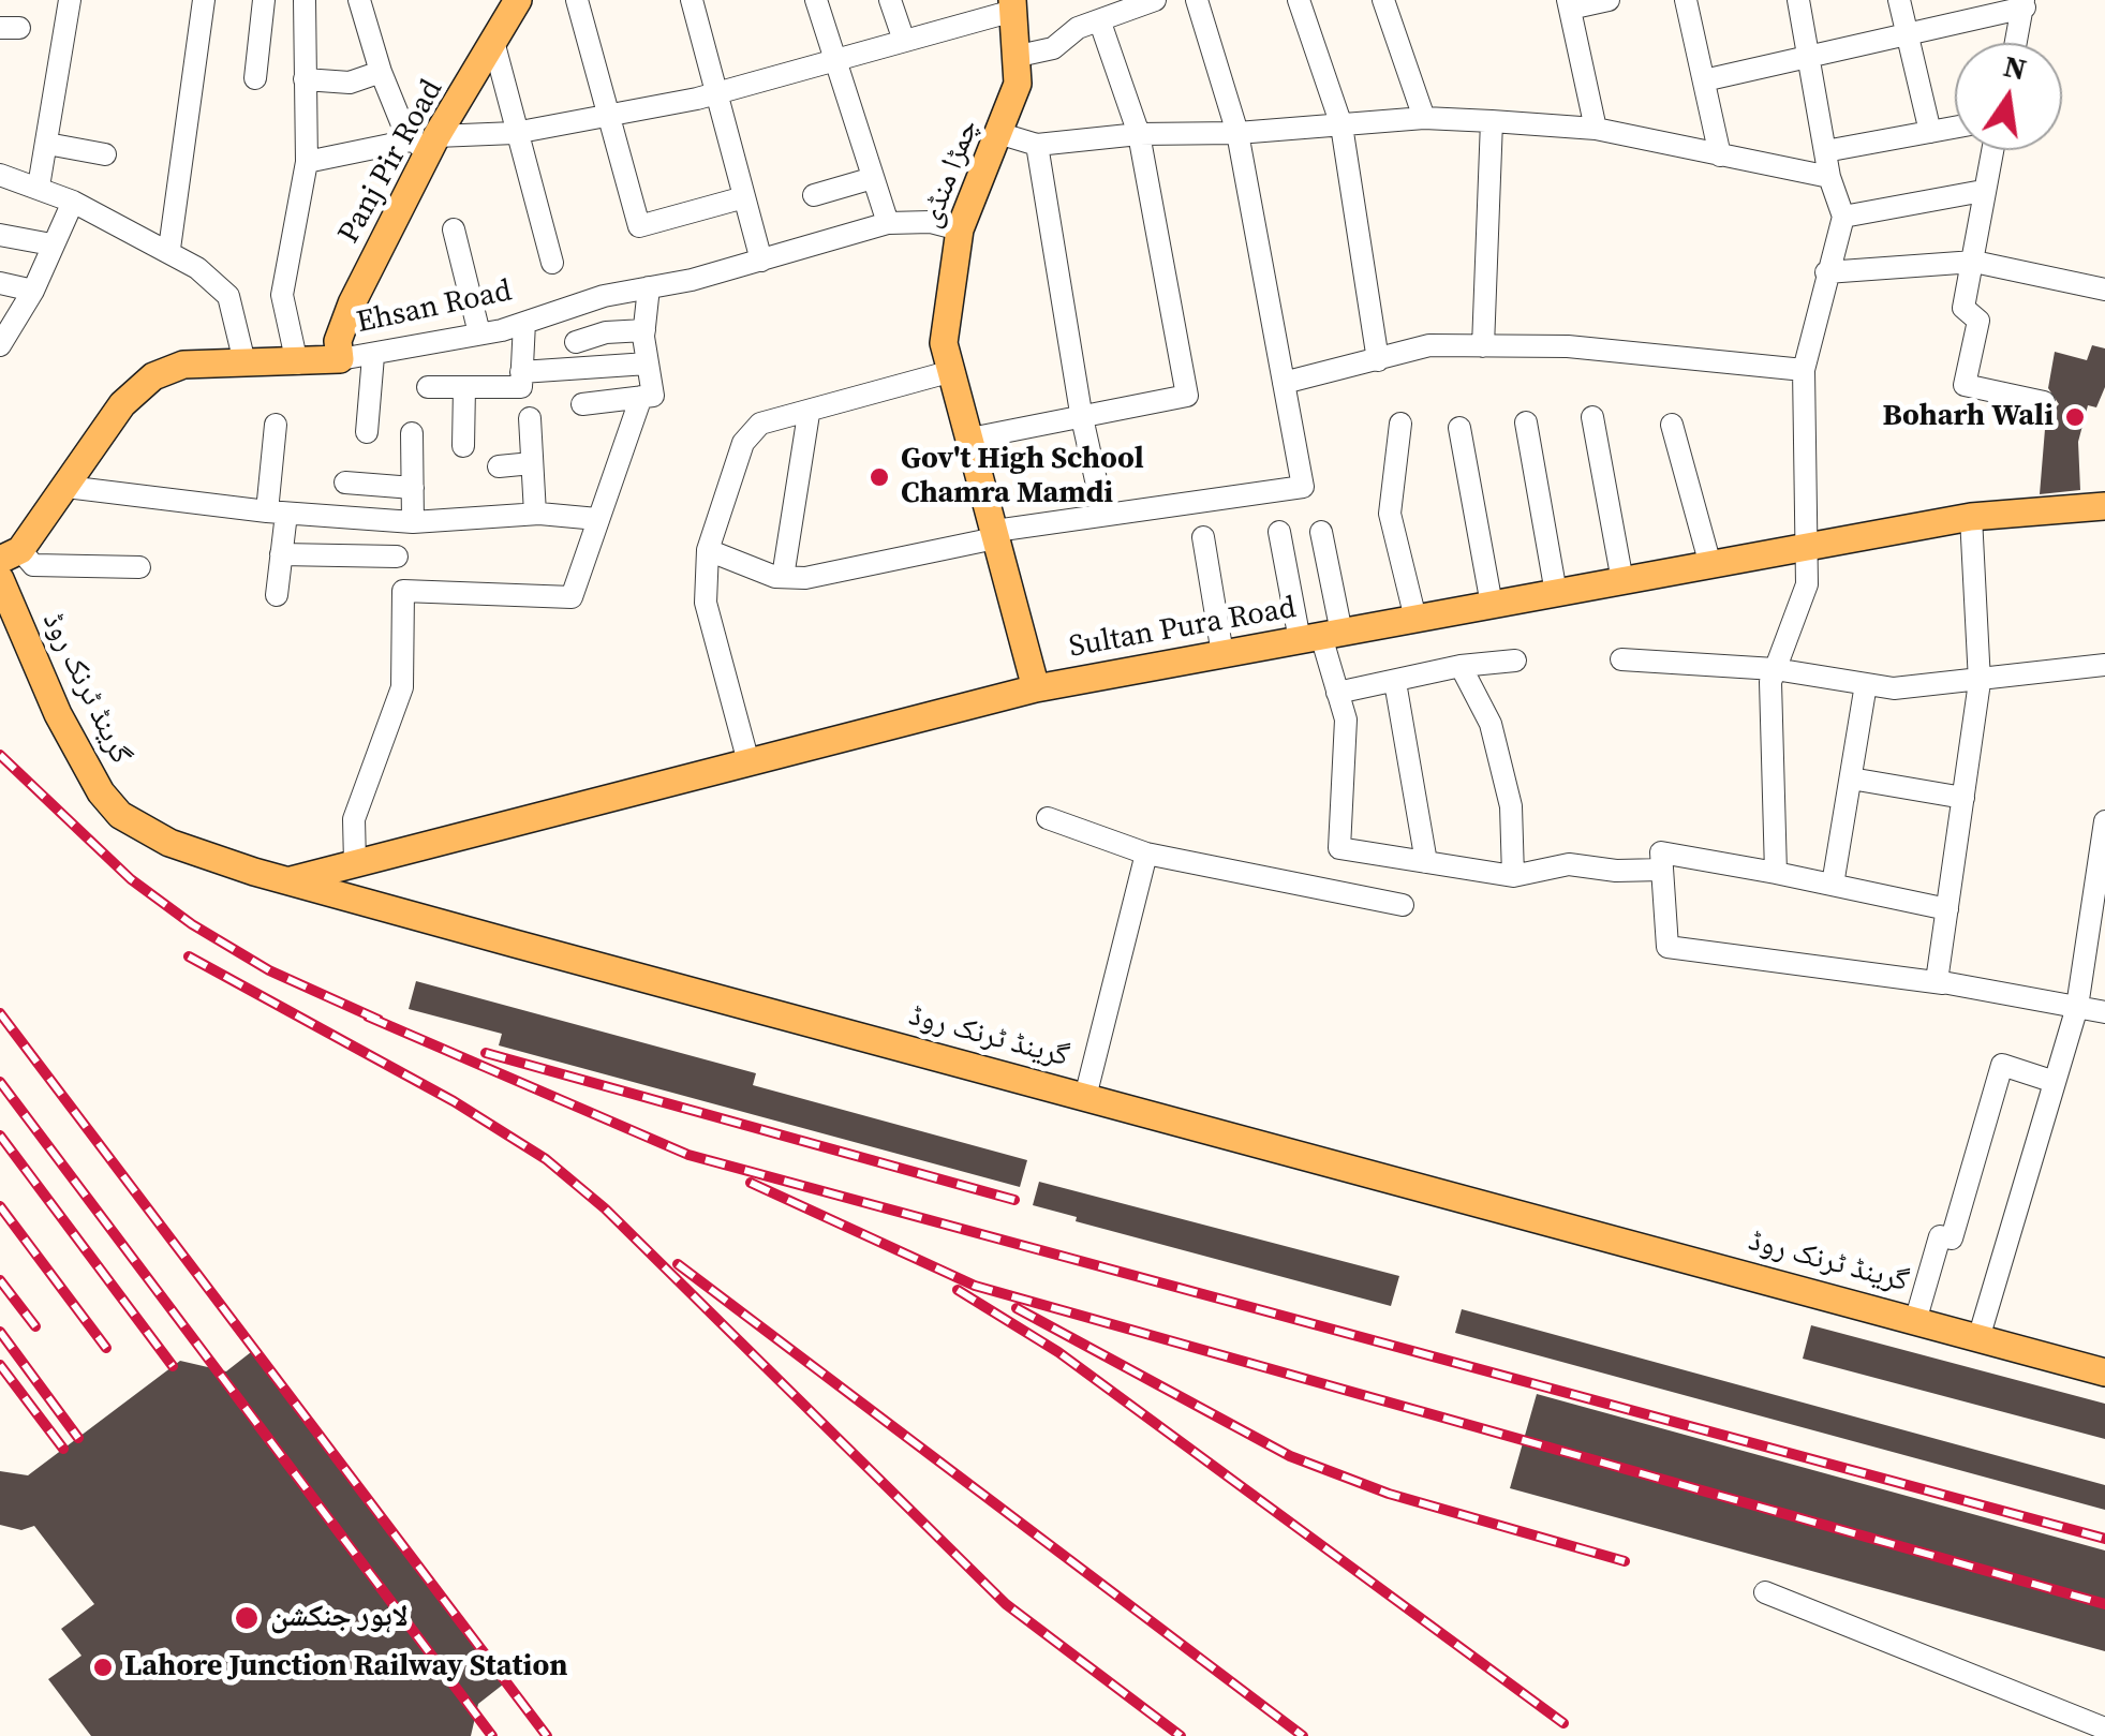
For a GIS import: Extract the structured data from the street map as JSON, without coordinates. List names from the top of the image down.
{
  "streets": {
    "main road": [
      "Panj Pir Road",
      "چمڑا منڈی",
      "Ehsan Road",
      "Sultan Pura Road",
      "گرینڈ ٹرنک روڈ"
    ]
  },
  "crossings": [
    ["Panj Pir Road", "Ehsan Road"],
    ["چمڑا منڈی", "Ehsan Road"],
    ["چمڑا منڈی", "Sultan Pura Road"],
    ["Sultan Pura Road", "گرینڈ ٹرنک روڈ"]
  ],
  "places": [
    "Boharh Wali",
    "Gov't High School Chamra Mamdi",
    "لاہور جنکشن",
    "Lahore Junction Railway Station"
  ],
  "north": "top"
}
